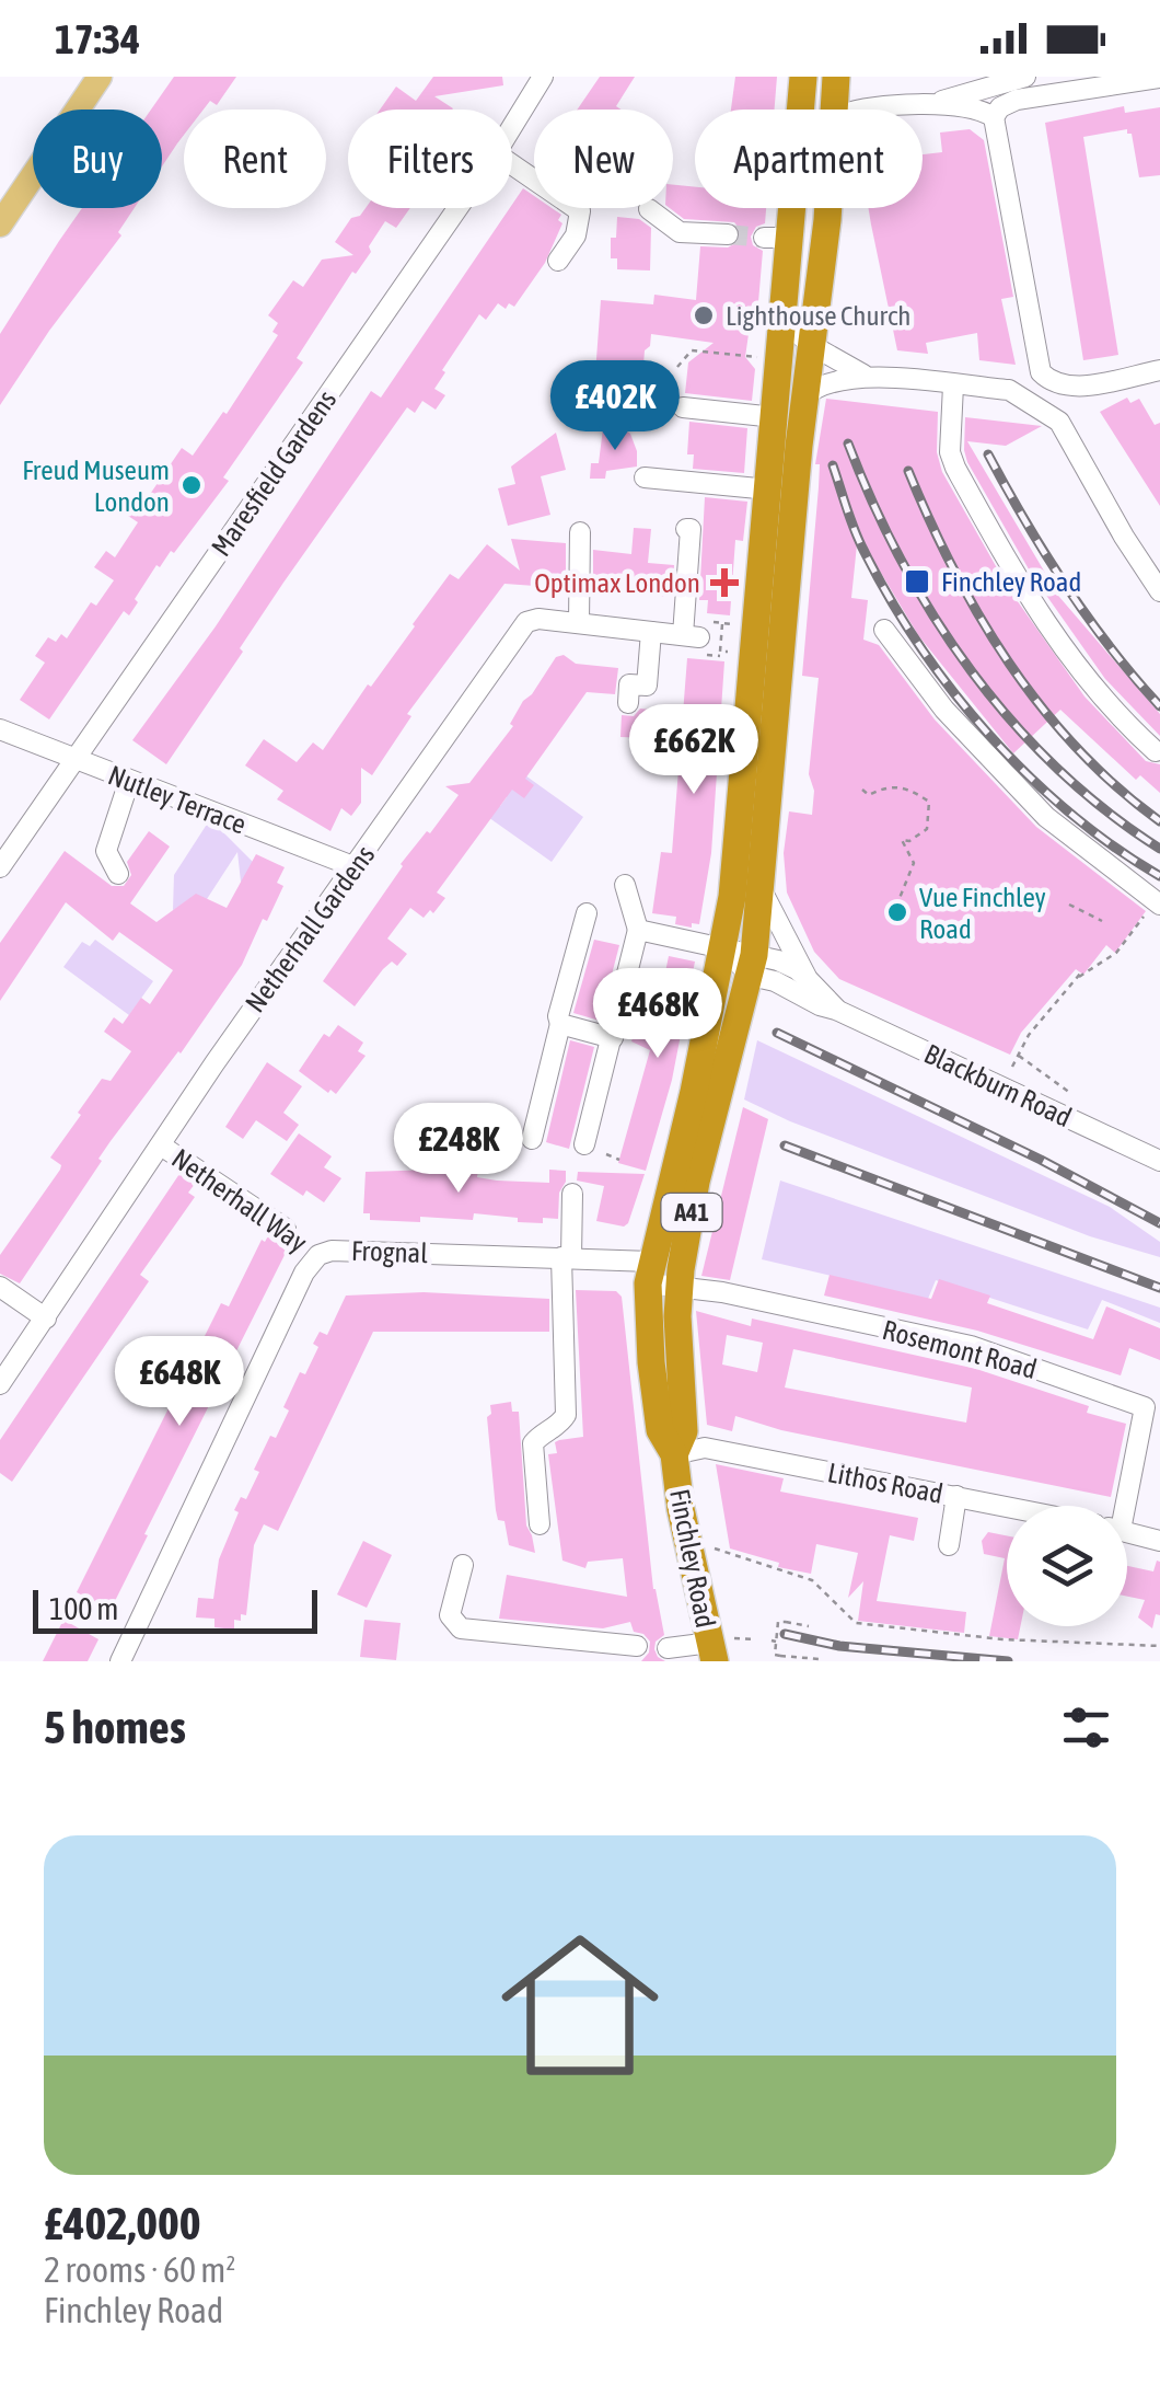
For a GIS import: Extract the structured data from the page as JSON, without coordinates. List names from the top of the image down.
{
  "streets": {
    "highway": ["A41", "Finchley Road"],
    "street": [
      "Maresfield Gardens",
      "Nutley Terrace",
      "Netherhall Gardens",
      "Blackburn Road",
      "Netherhall Way",
      "Frognal",
      "Rosemont Road",
      "Lithos Road"
    ]
  },
  "crossings": [
    ["Maresfield Gardens", "Nutley Terrace"],
    ["Nutley Terrace", "Netherhall Gardens"],
    ["Netherhall Gardens", "Netherhall Way"],
    ["Blackburn Road", "Finchley Road"],
    ["Frognal", "Rosemont Road"],
    ["Frognal", "Finchley Road"],
    ["Rosemont Road", "Finchley Road"],
    ["Lithos Road", "Finchley Road"]
  ],
  "places": {
    "other": ["Lighthouse Church", "Freud Museum London", "Vue Finchley Road"],
    "transit": ["Finchley Road"],
    "health": ["Optimax London"]
  },
  "scale_bar": "100 m",
  "page": {
    "status": "17:34",
    "chip": [
      "Buy",
      "Rent",
      "Filters",
      "New",
      "Apartment"
    ],
    "price": [
      "£402K",
      "£662K",
      "£468K",
      "£248K",
      "£648K"
    ],
    "scale": "100 m",
    "heading": "5 homes",
    "list": [
      {
        "name": "£402,000",
        "note": "2 rooms · 60 m² · Finchley Road"
      }
    ]
  }
}
